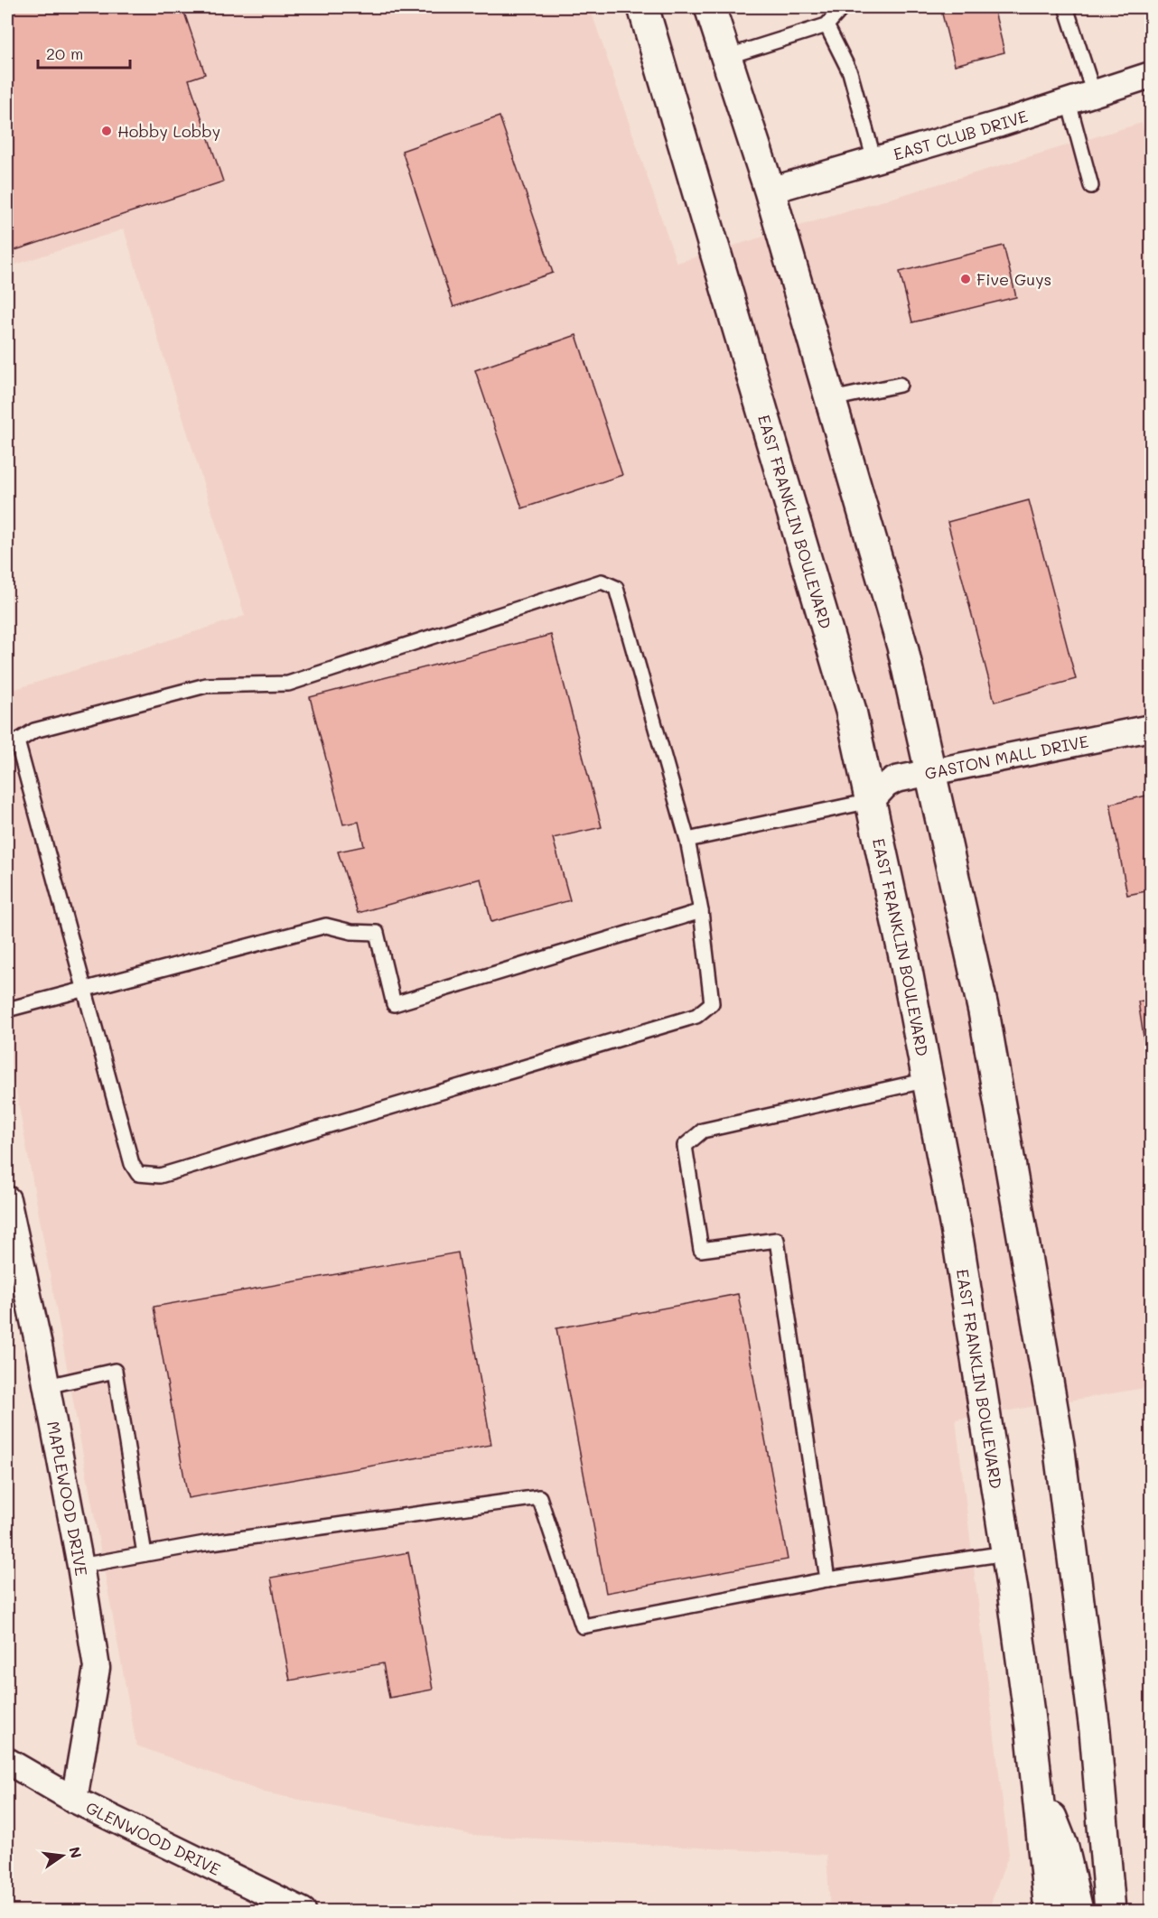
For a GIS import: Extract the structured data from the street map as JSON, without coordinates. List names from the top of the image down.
{
  "streets": {
    "main road": ["EAST FRANKLIN BOULEVARD"],
    "street": [
      "EAST CLUB DRIVE",
      "GASTON MALL DRIVE",
      "MAPLEWOOD DRIVE",
      "GLENWOOD DRIVE"
    ]
  },
  "crossings": [
    ["EAST FRANKLIN BOULEVARD", "GASTON MALL DRIVE"],
    ["MAPLEWOOD DRIVE", "GLENWOOD DRIVE"]
  ],
  "places": ["Hobby Lobby", "Five Guys"],
  "scale_bar": "20 m",
  "north": "right"
}
